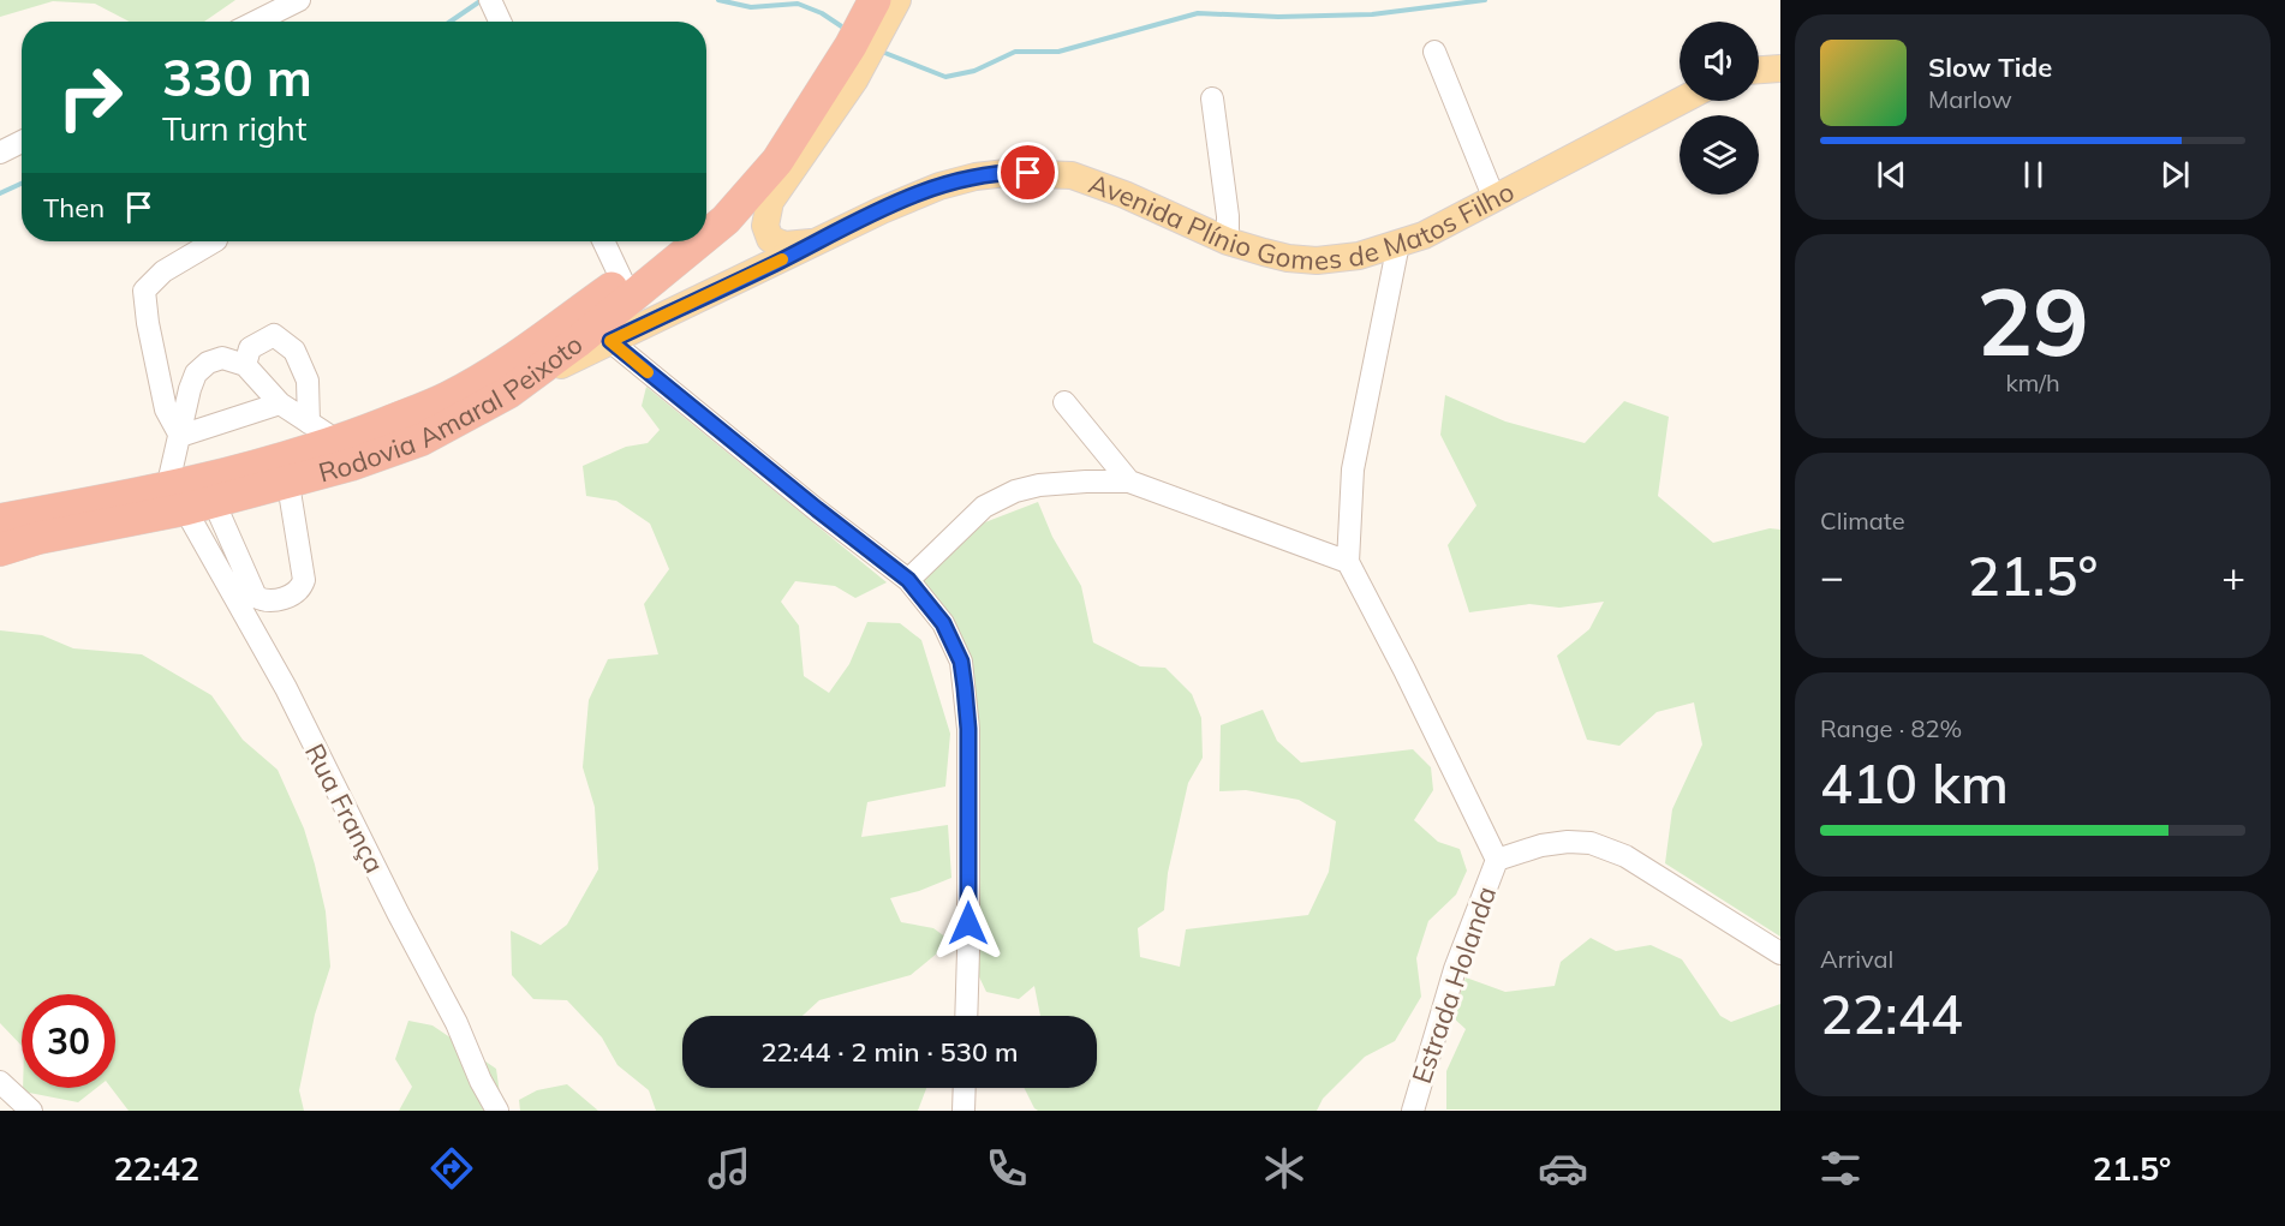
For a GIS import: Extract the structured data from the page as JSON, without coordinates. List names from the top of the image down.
{
  "streets": {
    "highway": ["Rodovia Amaral Peixoto"],
    "main road": ["Avenida Plínio Gomes de Matos Filho"],
    "street": ["Rua França", "Estrada Holanda"]
  },
  "crossings": [
    ["Avenida Plínio Gomes de Matos Filho", "Rodovia Amaral Peixoto"],
    ["Rodovia Amaral Peixoto", "Rua França"]
  ],
  "page": {
    "turn": ["330 m", "Turn right"],
    "song": ["Slow Tide", "Marlow"],
    "then": "Then",
    "tile": [
      ["29", "km/h"],
      "Climate",
      ["Range · 82%", "410 km"],
      ["Arrival", "22:44"]
    ],
    "heat": ["−", "21.5°", "+"],
    "limit": "30",
    "trip": "22:44 · 2 min · 530 m",
    "tabs": ["22:42", "21.5°"]
  }
}
